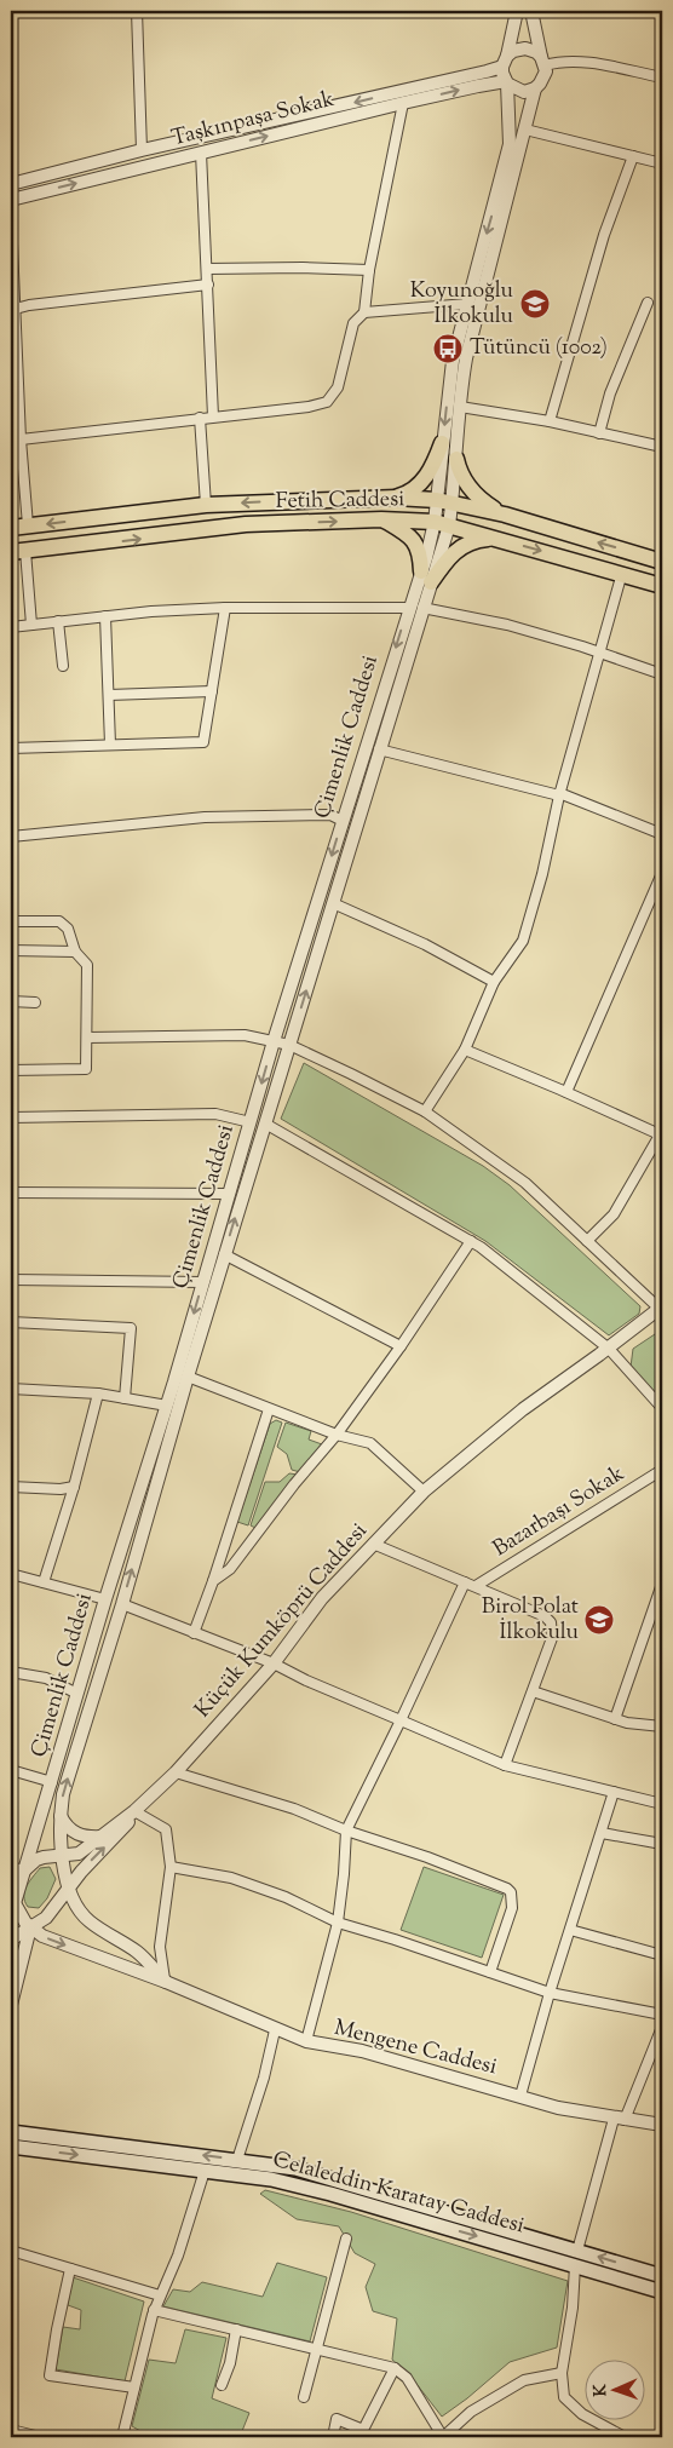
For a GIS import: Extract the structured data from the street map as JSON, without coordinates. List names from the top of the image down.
{
  "streets": {
    "main road": ["Fetih Caddesi", "Celaleddin Karatay Caddesi"],
    "street": [
      "Taşkınpaşa Sokak",
      "Çimenlik Caddesi",
      "Bazarbaşı Sokak",
      "Küçük Kumköprü Caddesi",
      "Mengene Caddesi"
    ]
  },
  "crossings": [
    ["Fetih Caddesi", "Çimenlik Caddesi"],
    ["Çimenlik Caddesi", "Küçük Kumköprü Caddesi"],
    ["Çimenlik Caddesi", "Mengene Caddesi"],
    ["Küçük Kumköprü Caddesi", "Mengene Caddesi"]
  ],
  "places": {
    "school or university": ["Koyunoğlu İlkokulu", "Birol Polat İlkokulu"],
    "bus stop": ["Tütüncü (1002)"]
  },
  "north": "left"
}
